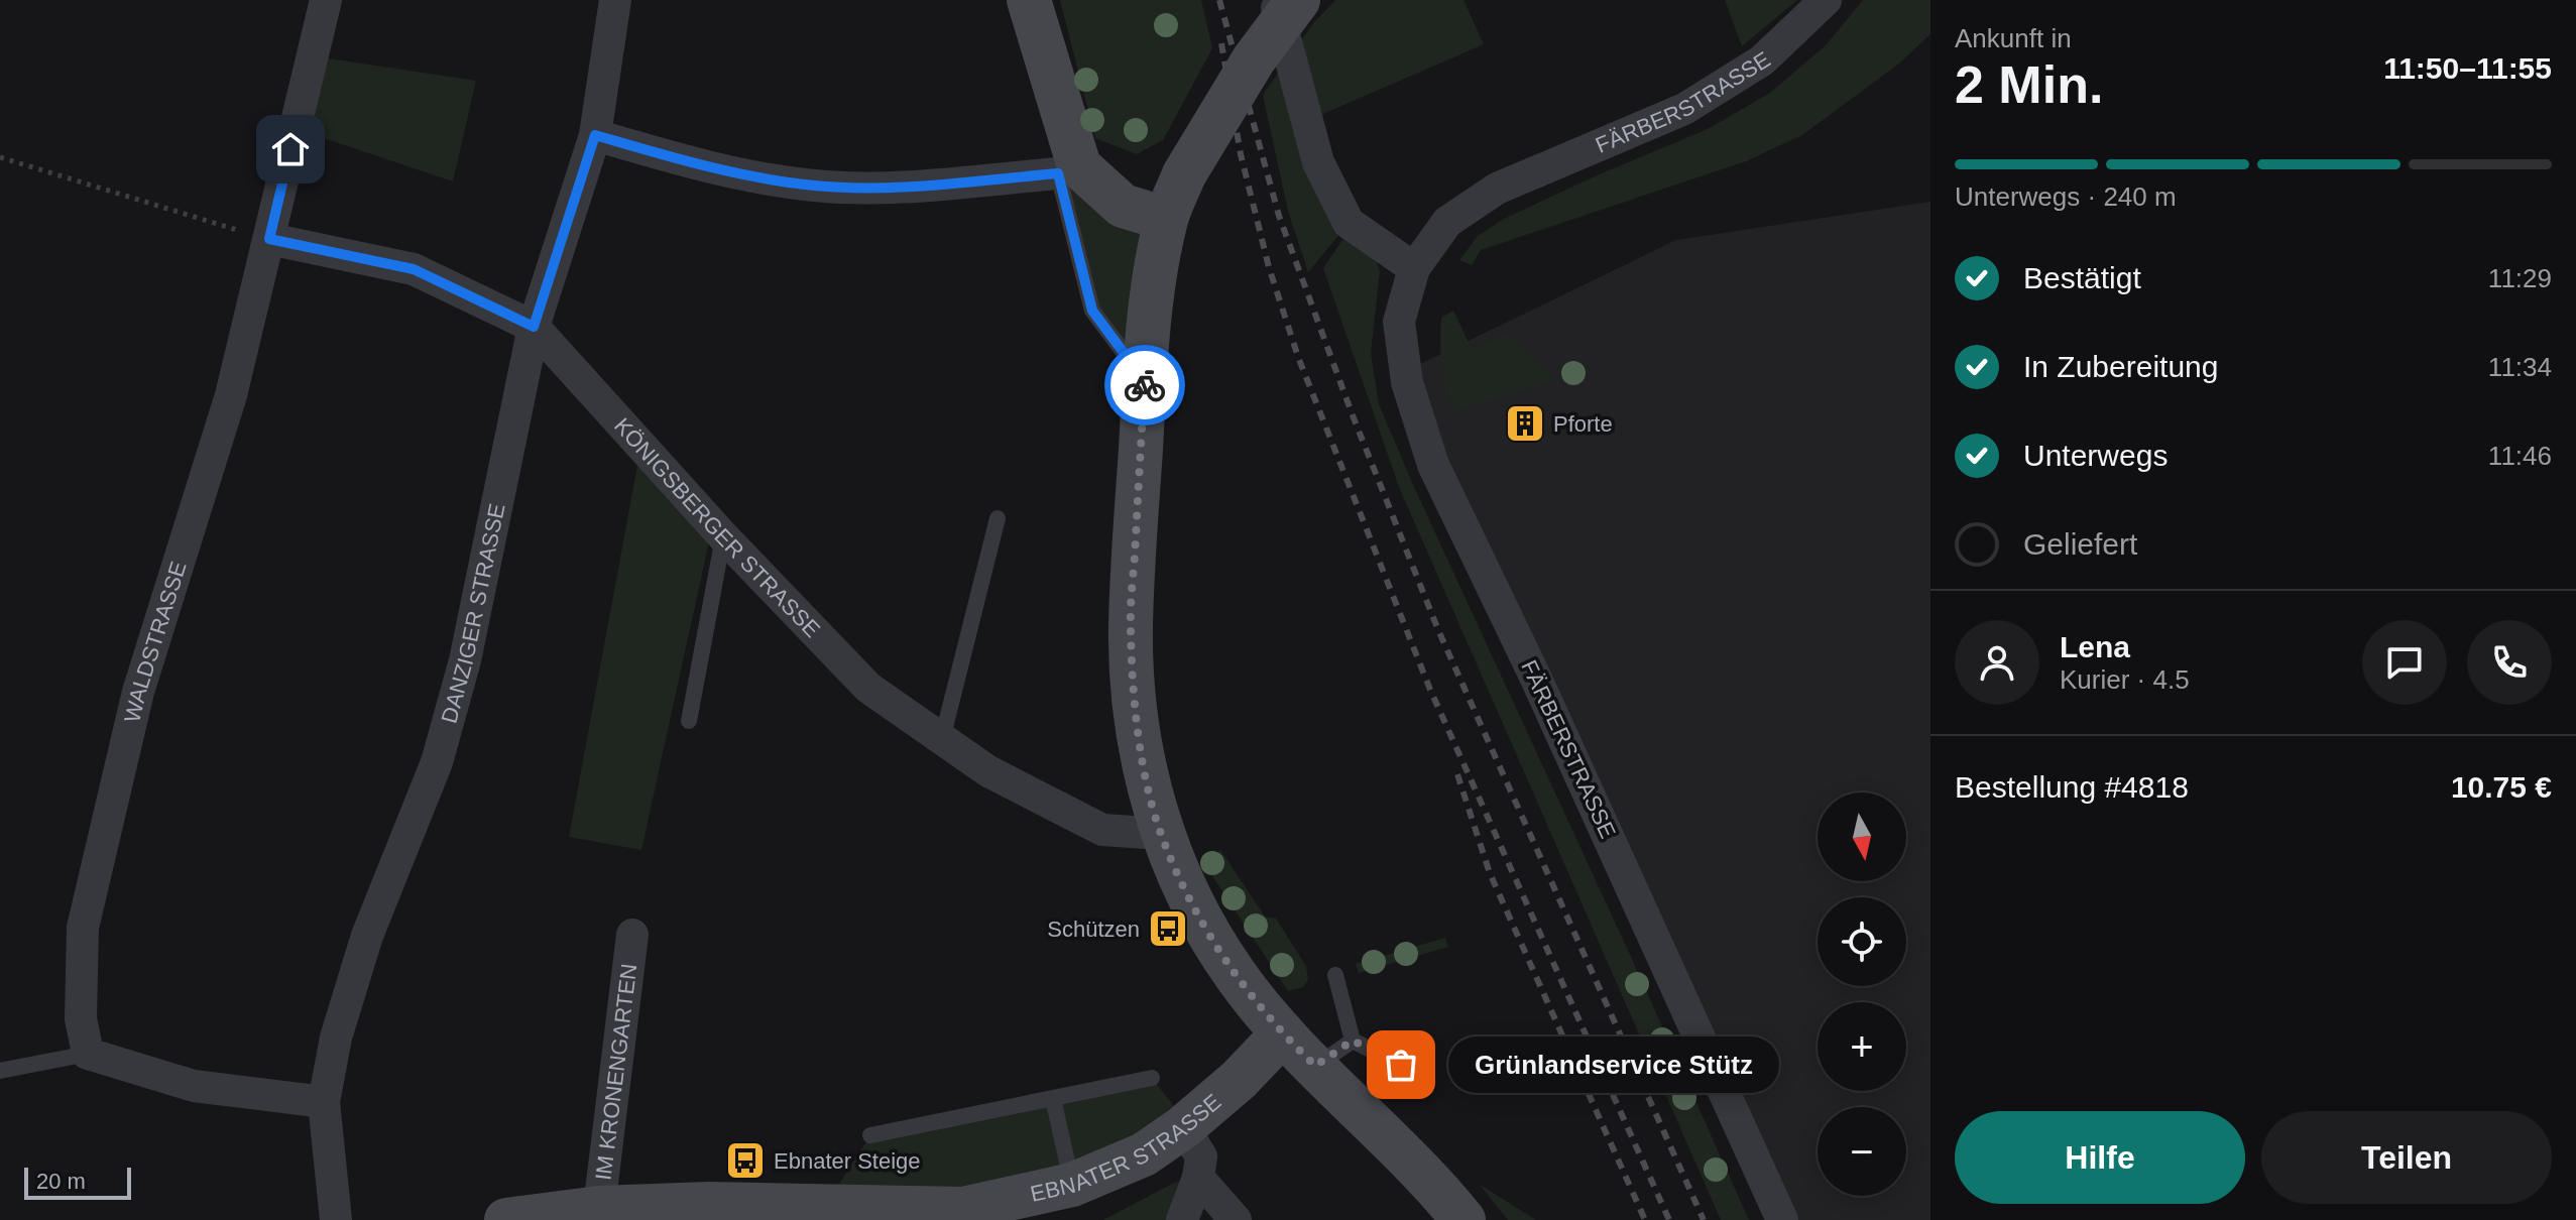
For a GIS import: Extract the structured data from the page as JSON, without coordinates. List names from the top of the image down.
{
  "streets": {
    "main road": ["EBNATER STRASSE"],
    "street": [
      "FÄRBERSTRASSE",
      "KÖNIGSBERGER STRASSE",
      "DANZIGER STRASSE",
      "WALDSTRASSE",
      "IM KRONENGARTEN"
    ]
  },
  "crossings": [
    ["KÖNIGSBERGER STRASSE", "DANZIGER STRASSE"],
    ["KÖNIGSBERGER STRASSE", "WALDSTRASSE"],
    ["IM KRONENGARTEN", "EBNATER STRASSE"]
  ],
  "places": {
    "building": ["Pforte"],
    "bus stop": ["Schützen", "Ebnater Steige"],
    "other": ["Grünlandservice Stütz"]
  },
  "scale_bar": "20 m",
  "north": "bottom",
  "page": {
    "heading": ["2 Min.", "Ankunft in", "11:50–11:55"],
    "panel": [
      "Lena",
      "Kurier · 4.5",
      "Bestellung #4818",
      "10.75 €"
    ],
    "bar": "Unterwegs · 240 m",
    "list": [
      ["Bestätigt", "11:29"],
      ["In Zubereitung", "11:34"],
      ["Unterwegs", "11:46"],
      "Geliefert"
    ],
    "map_buttons": ["+", "−"],
    "bubble": "Grünlandservice Stütz",
    "buttons": ["Hilfe", "Teilen"],
    "scale": "20 m"
  }
}
